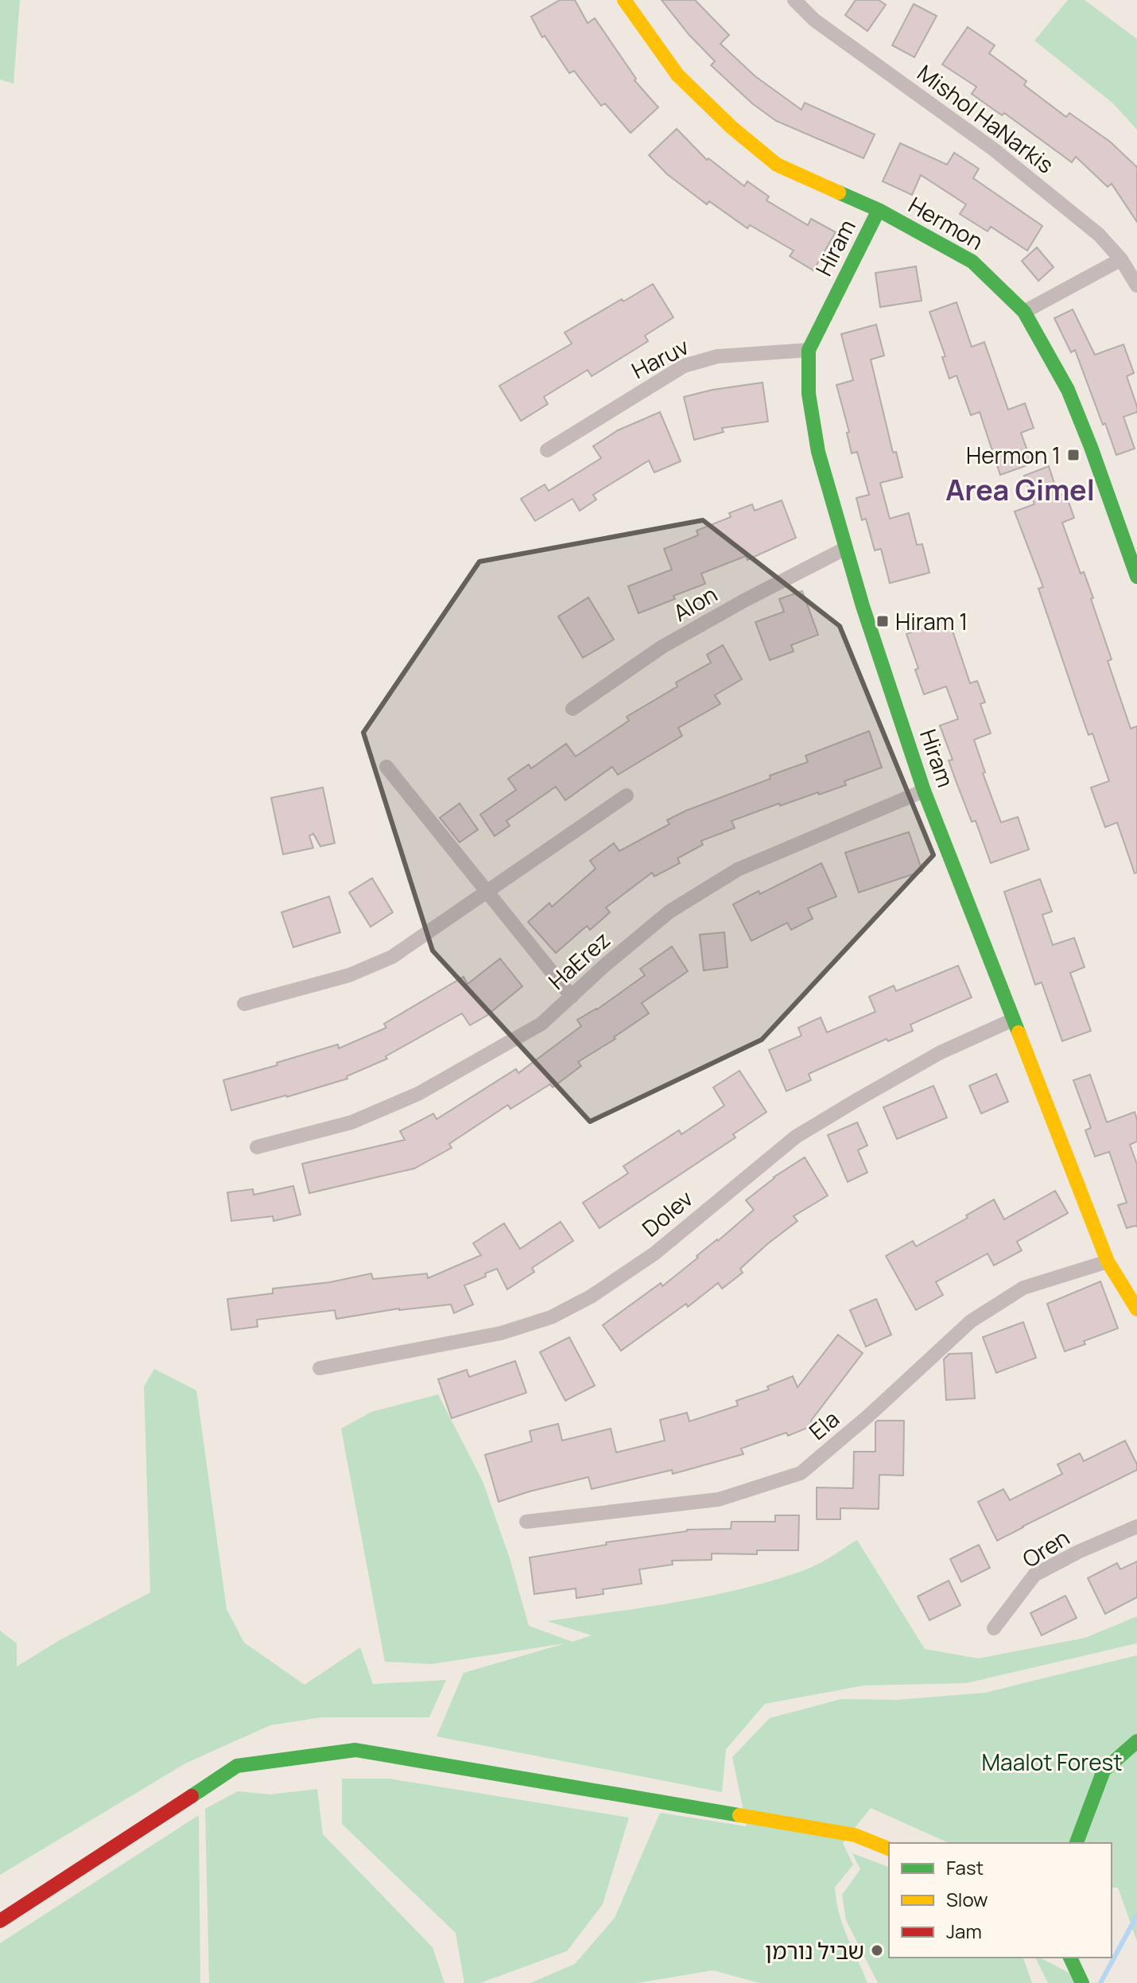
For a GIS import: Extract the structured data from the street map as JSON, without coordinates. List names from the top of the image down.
{
  "streets": {
    "street": [
      "Mishol HaNarkis",
      "Hermon",
      "Hiram",
      "Haruv",
      "Alon",
      "HaErez",
      "Dolev",
      "Ela",
      "Oren"
    ]
  },
  "crossings": [
    ["Hermon", "Hiram"],
    ["Hiram", "Haruv"],
    ["Hiram", "Alon"],
    ["Hiram", "HaErez"],
    ["Hiram", "Dolev"],
    ["Hiram", "Ela"]
  ],
  "districts": ["Area Gimel"],
  "parks": ["Maalot Forest"],
  "places": {
    "transit": ["Hermon 1", "Hiram 1"],
    "other": ["שביל נורמן"]
  },
  "legend": ["Fast", "Slow", "Jam"]
}
